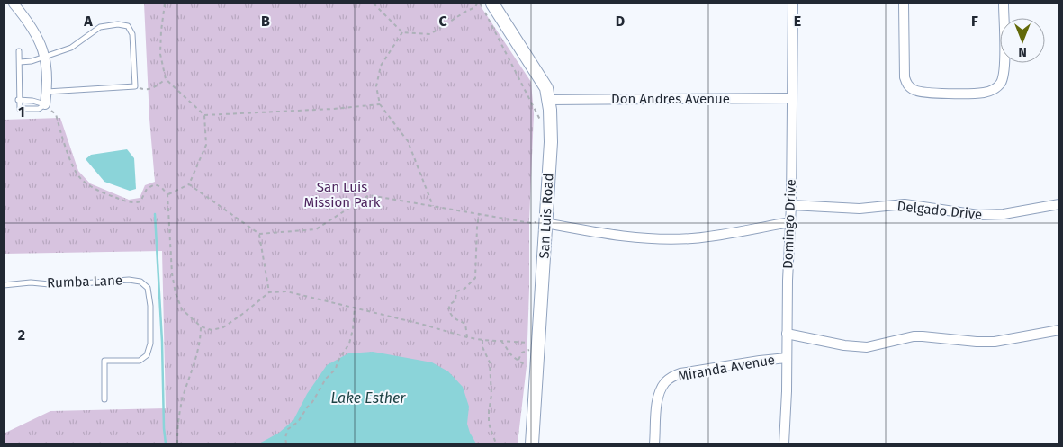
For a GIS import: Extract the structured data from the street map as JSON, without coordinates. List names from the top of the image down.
{
  "streets": {
    "street": [
      "Don Andres Avenue",
      "Delgado Drive",
      "San Luis Road",
      "Domingo Drive",
      "Miranda Avenue"
    ],
    "lane": ["Rumba Lane"]
  },
  "crossings": [
    ["Don Andres Avenue", "San Luis Road"],
    ["Don Andres Avenue", "Domingo Drive"],
    ["Delgado Drive", "Domingo Drive"],
    ["Domingo Drive", "Miranda Avenue"]
  ],
  "water": ["Lake Esther"],
  "parks": ["San Luis Mission Park"],
  "north": "bottom",
  "grid": {
    "columns": [
      "A",
      "B",
      "C",
      "D",
      "E",
      "F"
    ],
    "rows": ["1", "2"]
  }
}
